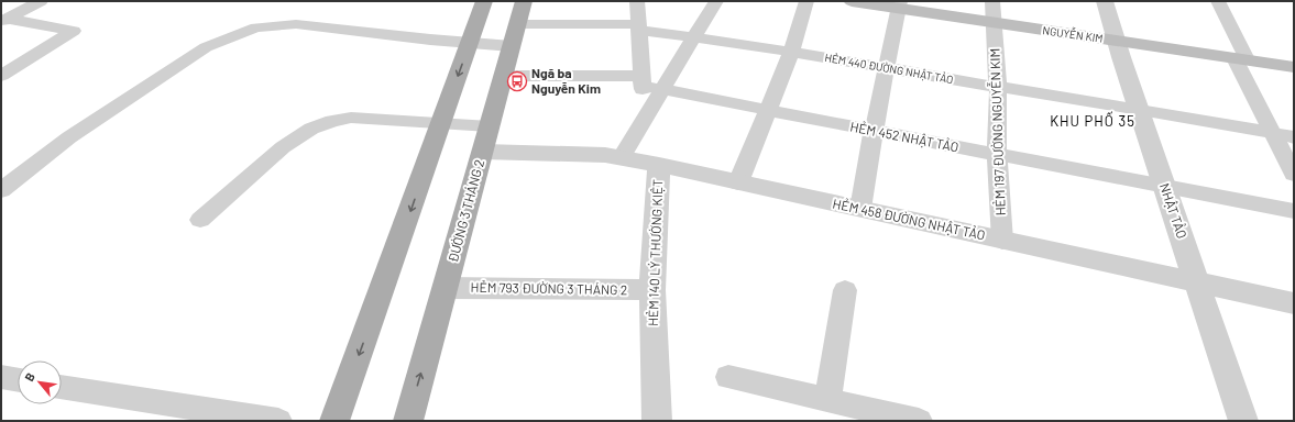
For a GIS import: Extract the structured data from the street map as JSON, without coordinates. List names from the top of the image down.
{
  "streets": {
    "main road": ["ĐƯỜNG 3 THÁNG 2"],
    "street": [
      "NGUYỄN KIM",
      "NHẬT TẢO",
      "HẺM 458 ĐƯỜNG NHẬT TẢO",
      "HẺM 140 LÝ THƯỜNG KIỆT",
      "HẺM 793 ĐƯỜNG 3 THÁNG 2"
    ],
    "lane": ["HẺM 440 ĐƯỜNG NHẬT TẢO", "HẺM 197 ĐƯỜNG NGUYỄN KIM", "HẺM 452 NHẬT TẢO"]
  },
  "crossings": [
    ["NGUYỄN KIM", "HẺM 197 ĐƯỜNG NGUYỄN KIM"],
    ["NGUYỄN KIM", "NHẬT TẢO"],
    ["HẺM 440 ĐƯỜNG NHẬT TẢO", "HẺM 197 ĐƯỜNG NGUYỄN KIM"],
    ["HẺM 440 ĐƯỜNG NHẬT TẢO", "ĐƯỜNG 3 THÁNG 2"],
    ["HẺM 440 ĐƯỜNG NHẬT TẢO", "NHẬT TẢO"],
    ["HẺM 197 ĐƯỜNG NGUYỄN KIM", "HẺM 452 NHẬT TẢO"],
    ["HẺM 197 ĐƯỜNG NGUYỄN KIM", "HẺM 458 ĐƯỜNG NHẬT TẢO"],
    ["HẺM 452 NHẬT TẢO", "ĐƯỜNG 3 THÁNG 2"],
    ["HẺM 452 NHẬT TẢO", "NHẬT TẢO"],
    ["ĐƯỜNG 3 THÁNG 2", "HẺM 458 ĐƯỜNG NHẬT TẢO"],
    ["ĐƯỜNG 3 THÁNG 2", "HẺM 793 ĐƯỜNG 3 THÁNG 2"],
    ["NHẬT TẢO", "HẺM 458 ĐƯỜNG NHẬT TẢO"],
    ["HẺM 458 ĐƯỜNG NHẬT TẢO", "HẺM 140 LÝ THƯỜNG KIỆT"],
    ["HẺM 140 LÝ THƯỜNG KIỆT", "HẺM 793 ĐƯỜNG 3 THÁNG 2"]
  ],
  "districts": ["KHU PHỐ 35"],
  "places": {
    "bus stop": ["Ngã ba Nguyễn Kim"]
  },
  "north": "top left"
}
